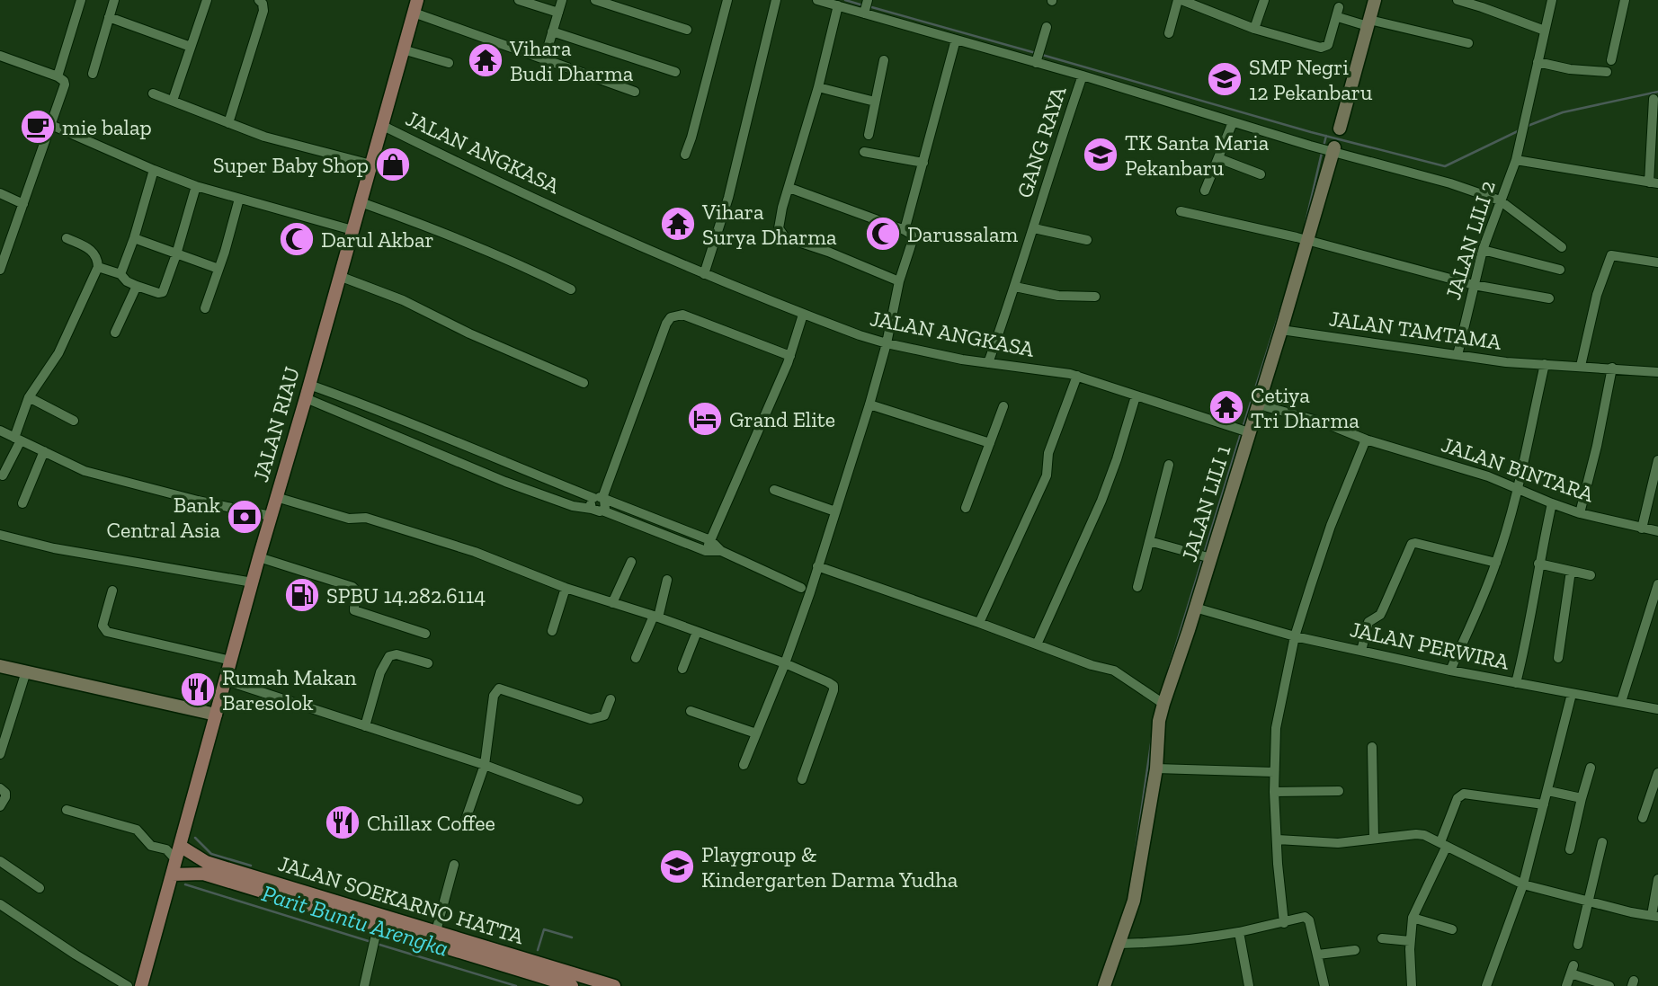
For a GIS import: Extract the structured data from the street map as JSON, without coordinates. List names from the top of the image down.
{
  "streets": {
    "main road": ["JALAN RIAU", "JALAN SOEKARNO HATTA"],
    "street": [
      "GANG RAYA",
      "JALAN ANGKASA",
      "JALAN LILI 2",
      "JALAN TAMTAMA",
      "JALAN BINTARA",
      "JALAN LILI 1",
      "JALAN PERWIRA"
    ]
  },
  "crossings": [
    ["GANG RAYA", "JALAN ANGKASA"],
    ["JALAN ANGKASA", "JALAN RIAU"],
    ["JALAN ANGKASA", "JALAN LILI 1"],
    ["JALAN LILI 2", "JALAN TAMTAMA"],
    ["JALAN TAMTAMA", "JALAN LILI 1"],
    ["JALAN RIAU", "JALAN SOEKARNO HATTA"],
    ["JALAN BINTARA", "JALAN LILI 1"],
    ["JALAN LILI 1", "JALAN PERWIRA"]
  ],
  "water": ["Parit Buntu Arengka"],
  "places": {
    "temple": ["Vihara Budi Dharma", "Vihara Surya Dharma", "Cetiya Tri Dharma"],
    "school or university": ["SMP Negri 12 Pekanbaru", "TK Santa Maria Pekanbaru", "Playgroup & Kindergarten Darma Yudha"],
    "cafe": ["mie balap"],
    "shop": ["Super Baby Shop"],
    "mosque": ["Darussalam", "Darul Akbar"],
    "hotel": ["Grand Elite"],
    "bank": ["Bank Central Asia"],
    "fuel station": ["SPBU 14.282.6114"],
    "restaurant": ["Rumah Makan Baresolok", "Chillax Coffee"]
  }
}
